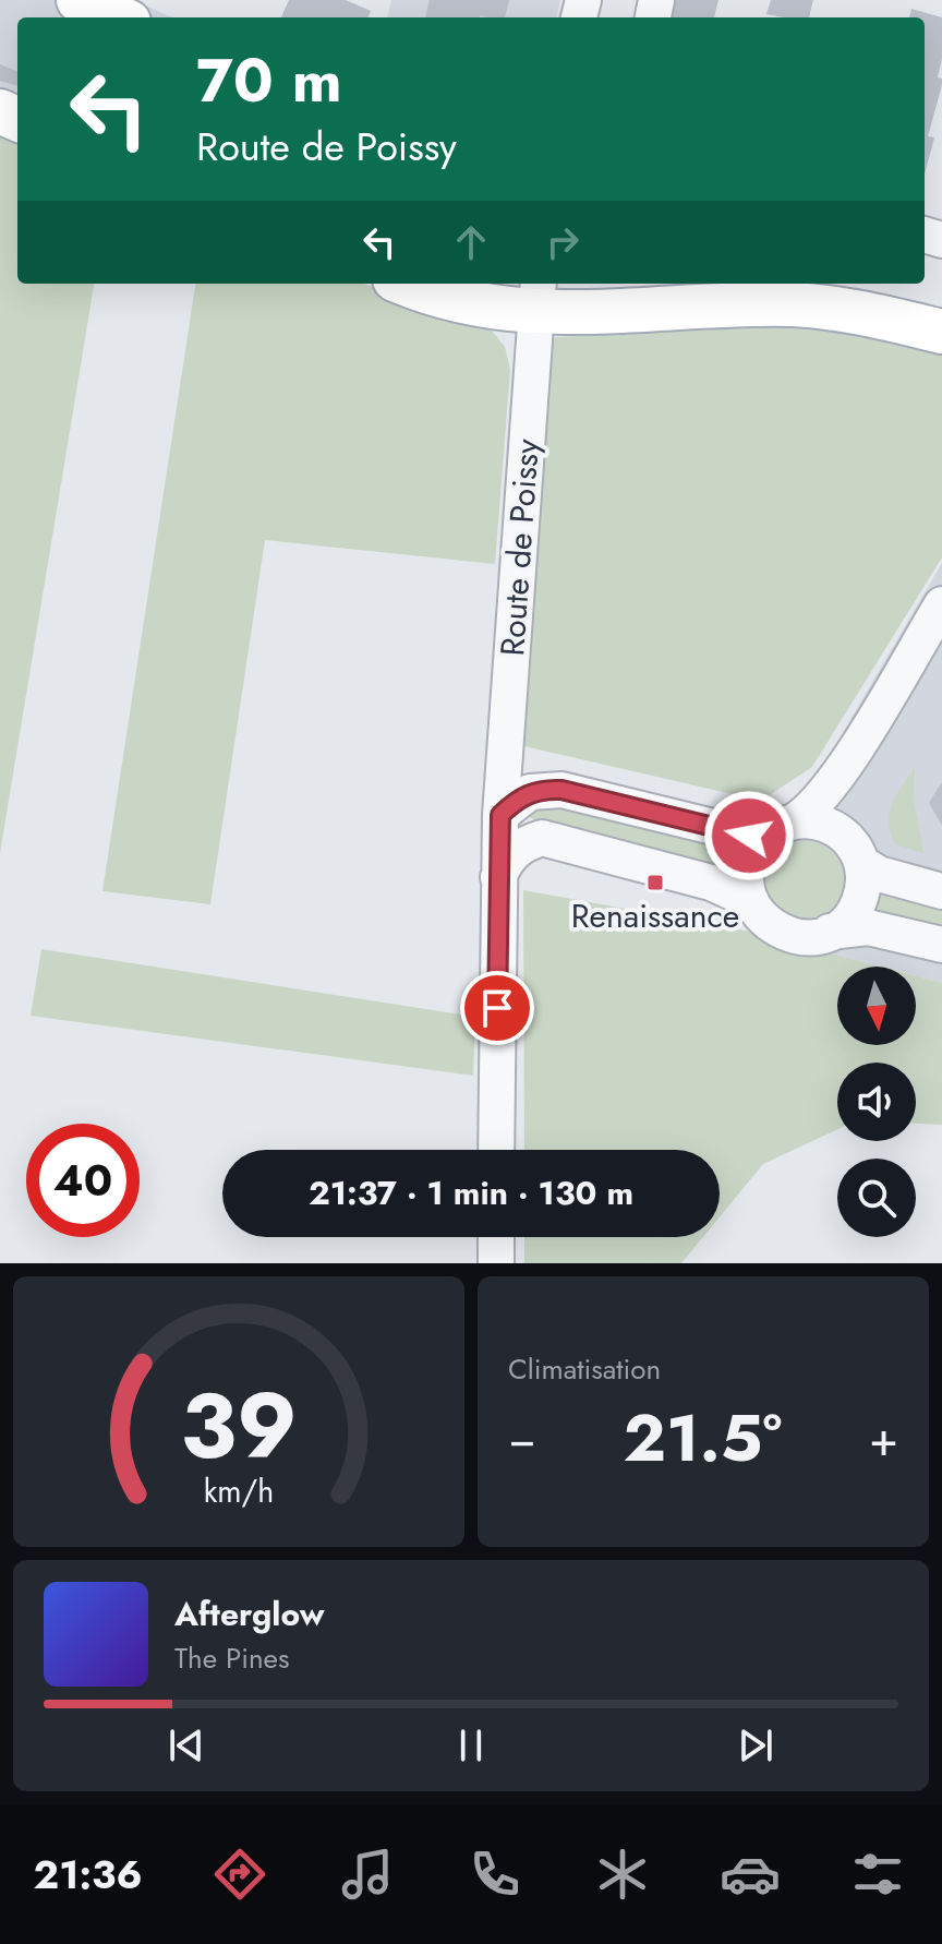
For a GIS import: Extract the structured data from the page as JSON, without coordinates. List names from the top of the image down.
{
  "streets": {
    "street": ["Route de Poissy"]
  },
  "places": {
    "transit": ["Renaissance"]
  },
  "north": "bottom",
  "page": {
    "turn": ["70 m", "Route de Poissy"],
    "limit": "40",
    "trip": "21:37 · 1 min · 130 m",
    "tile": "Climatisation",
    "heat": ["−", "21.5°", "+"],
    "song": ["Afterglow", "The Pines"],
    "tabs": "21:36",
    "gauge": ["39", "km/h"]
  }
}
